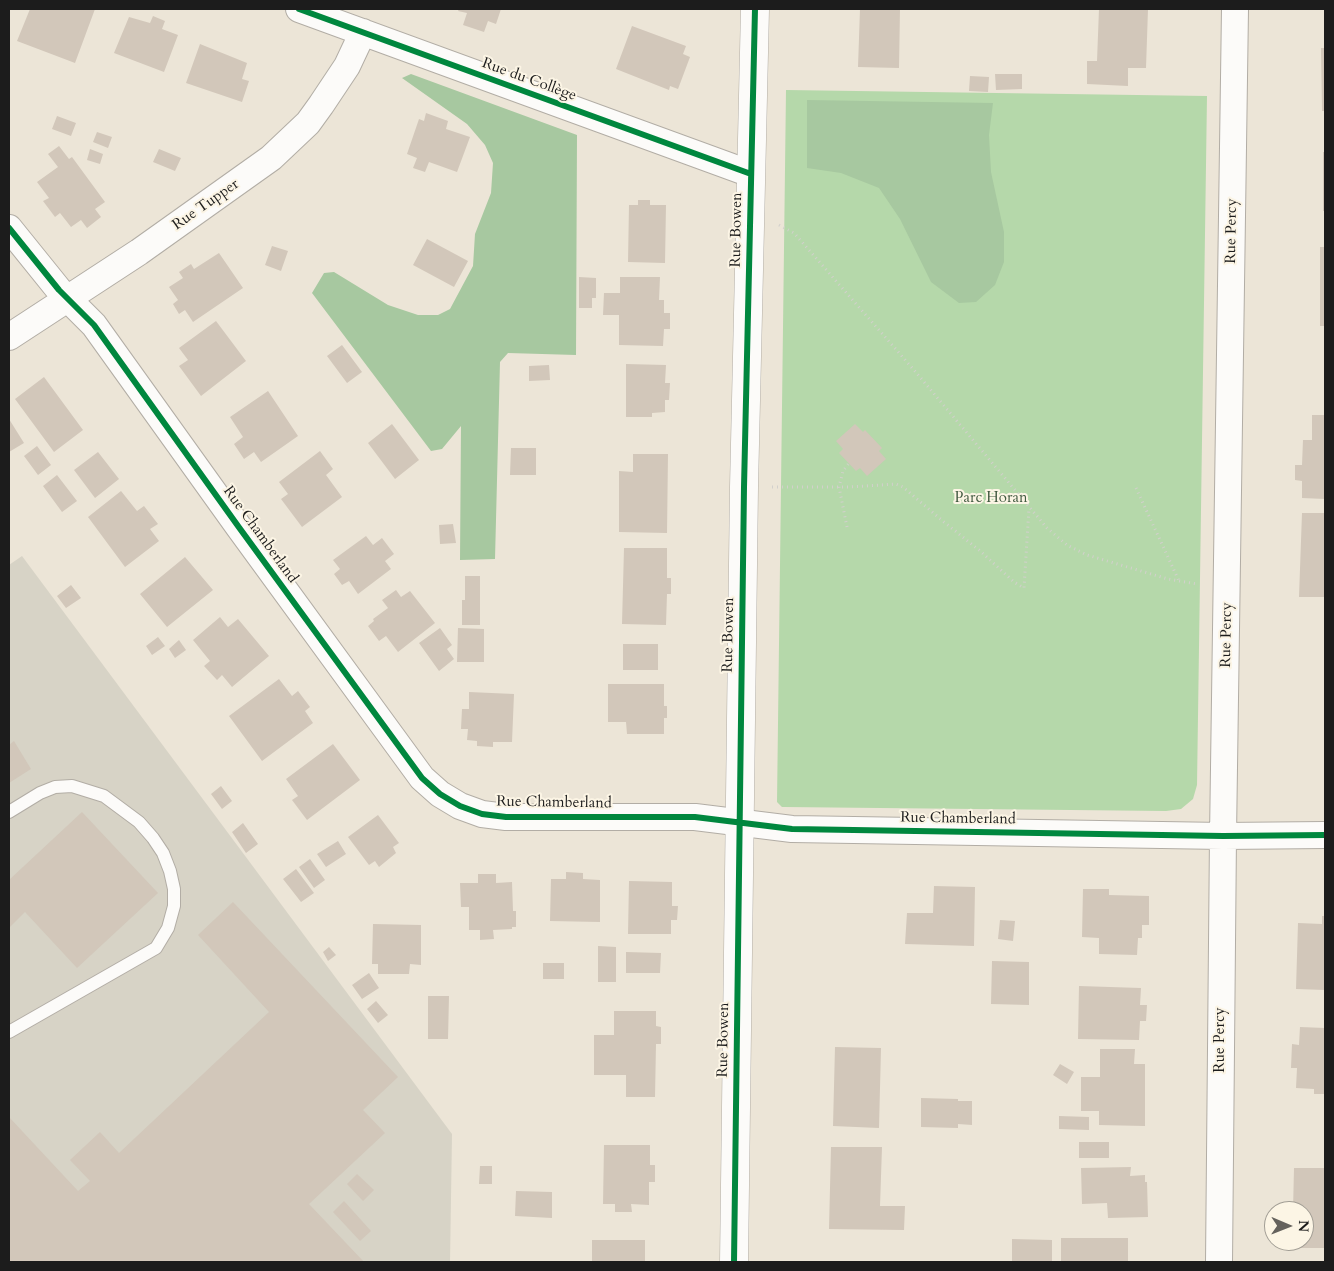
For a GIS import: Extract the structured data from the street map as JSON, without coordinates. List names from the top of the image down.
{
  "streets": {
    "street": [
      "Rue du Collège",
      "Rue Tupper",
      "Rue Bowen",
      "Rue Percy",
      "Rue Chamberland"
    ]
  },
  "crossings": [
    ["Rue du Collège", "Rue Tupper"],
    ["Rue du Collège", "Rue Bowen"],
    ["Rue Tupper", "Rue Chamberland"],
    ["Rue Bowen", "Rue Chamberland"],
    ["Rue Percy", "Rue Chamberland"]
  ],
  "parks": ["Parc Horan"],
  "north": "right"
}
